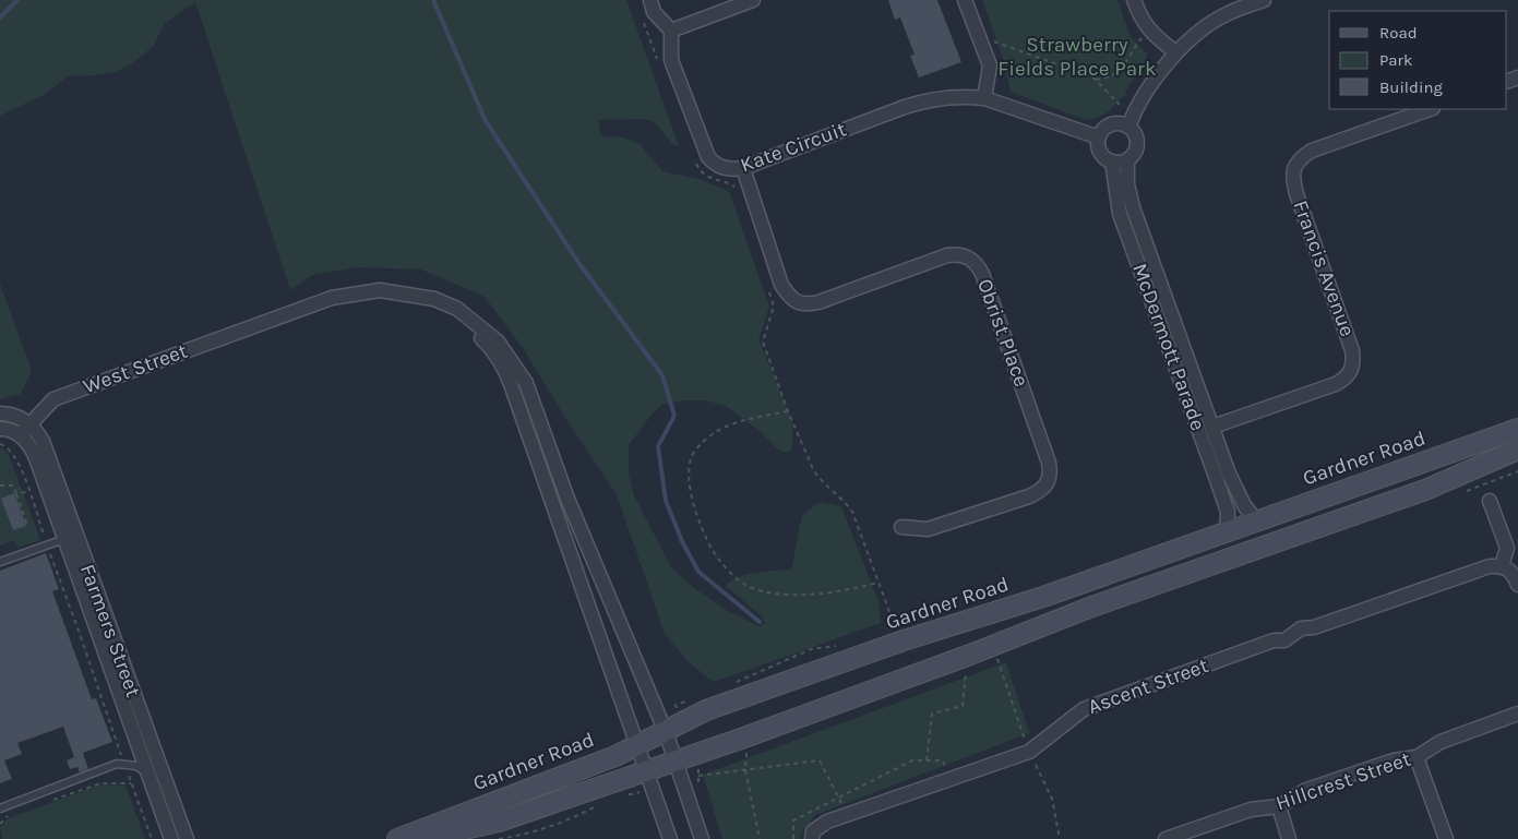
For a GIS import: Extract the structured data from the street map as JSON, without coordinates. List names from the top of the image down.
{
  "streets": {
    "street": [
      "Kate Circuit",
      "Francis Avenue",
      "Obrist Place",
      "McDermott Parade",
      "West Street",
      "Gardner Road",
      "Farmers Street",
      "Ascent Street",
      "Hillcrest Street"
    ]
  },
  "crossings": [
    ["Kate Circuit", "Obrist Place"],
    ["Kate Circuit", "McDermott Parade"],
    ["Francis Avenue", "McDermott Parade"],
    ["McDermott Parade", "Gardner Road"],
    ["West Street", "Farmers Street"]
  ],
  "parks": ["Strawberry Fields Place Park"],
  "legend": ["Road", "Park", "Building"]
}
